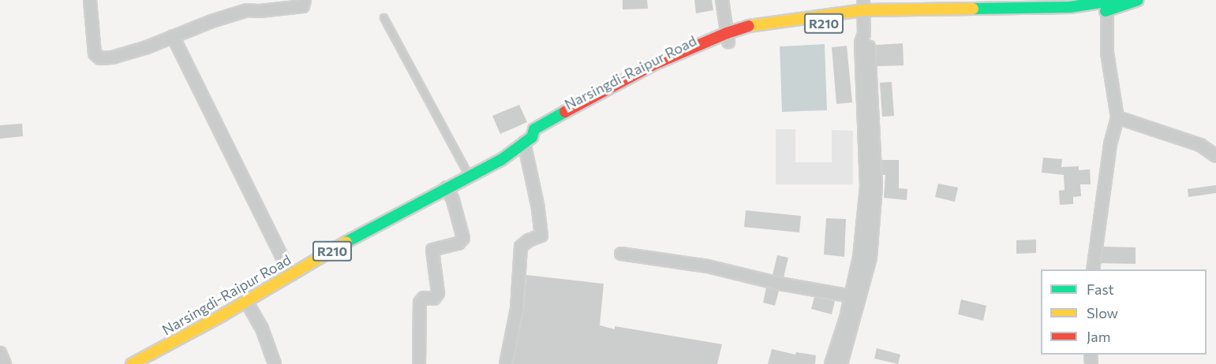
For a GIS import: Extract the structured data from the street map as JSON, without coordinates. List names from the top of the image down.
{
  "streets": {
    "main road": ["R210", "Narsingdi-Raipur Road"]
  },
  "legend": ["Fast", "Slow", "Jam"]
}
